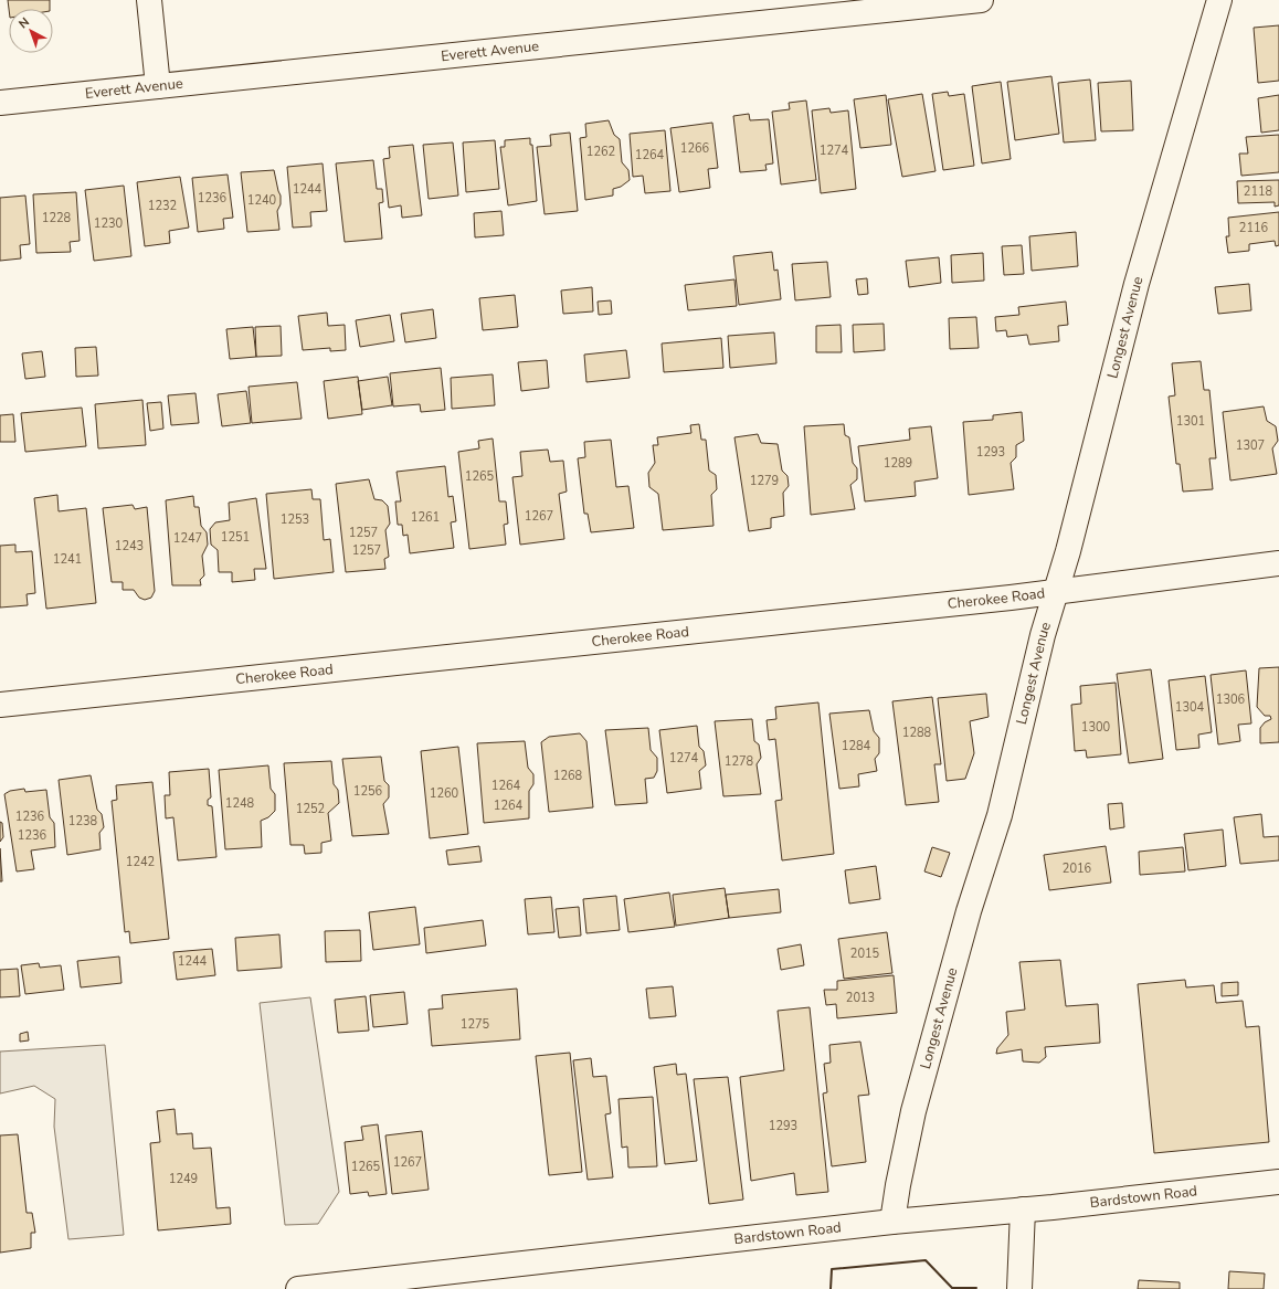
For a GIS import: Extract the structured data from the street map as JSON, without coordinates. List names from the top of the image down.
{
  "streets": {
    "street": [
      "Everett Avenue",
      "Longest Avenue",
      "Cherokee Road",
      "Bardstown Road"
    ]
  },
  "crossings": [
    ["Longest Avenue", "Cherokee Road"],
    ["Longest Avenue", "Bardstown Road"]
  ],
  "house_numbers": [
    "1266",
    "1274",
    "1262",
    "1264",
    "1244",
    "2118",
    "1236",
    "1240",
    "1232",
    "1228",
    "1230",
    "2116",
    "1301",
    "1307",
    "1293",
    "1289",
    "1265",
    "1279",
    "1267",
    "1261",
    "1253",
    "1257",
    "1251",
    "1247",
    "1243",
    "1257",
    "1241",
    "1306",
    "1304",
    "1300",
    "1288",
    "1284",
    "1274",
    "1278",
    "1268",
    "1264",
    "1256",
    "1260",
    "1248",
    "1264",
    "1252",
    "1236",
    "1238",
    "1236",
    "1242",
    "2016",
    "2015",
    "1244",
    "2013",
    "1275",
    "1293",
    "1267",
    "1265",
    "1249"
  ],
  "north": "top left"
}
